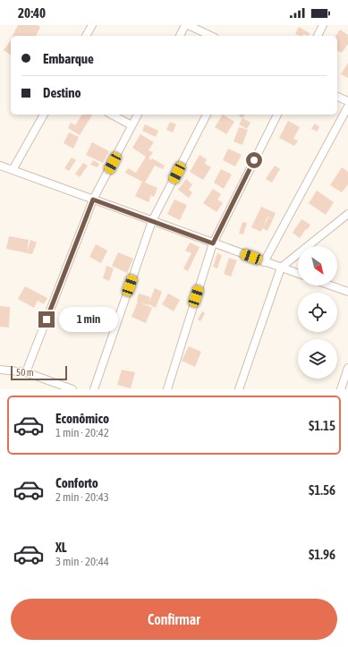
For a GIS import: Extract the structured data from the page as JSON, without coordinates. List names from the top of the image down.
{
  "scale_bar": "50 m",
  "north": "bottom right",
  "page": {
    "status": "20:40",
    "banner": ["Embarque", "Destino"],
    "bubble": "1 min",
    "scale": "50 m",
    "list": [
      {
        "name": "Econômico",
        "note": "1 min · 20:42",
        "value": "$1.15"
      },
      {
        "name": "Conforto",
        "note": "2 min · 20:43",
        "value": "$1.56"
      },
      {
        "name": "XL",
        "note": "3 min · 20:44",
        "value": "$1.96"
      }
    ],
    "buttons": "Confirmar"
  }
}
